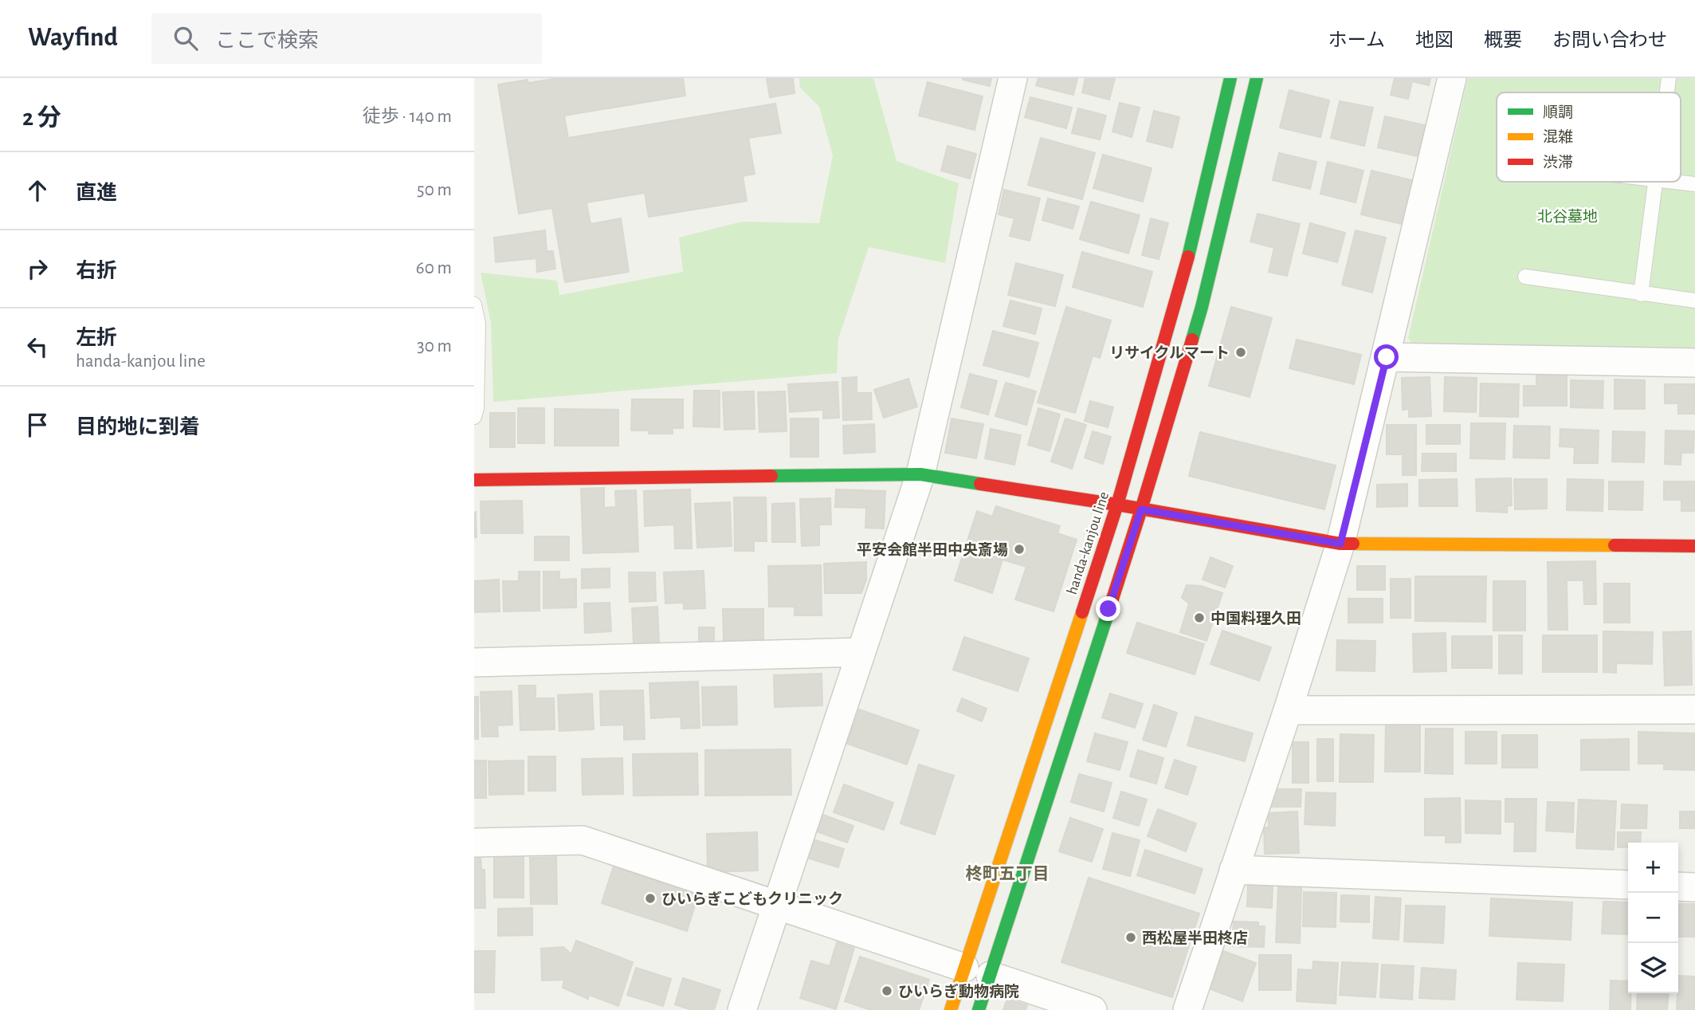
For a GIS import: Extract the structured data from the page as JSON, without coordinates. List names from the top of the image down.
{
  "streets": {
    "main road": ["handa-kanjou line"]
  },
  "districts": ["柊町五丁目"],
  "parks": ["北谷墓地"],
  "places": [
    "リサイクルマート",
    "平安会館半田中央斎場",
    "中国料理久田",
    "ひいらぎこどもクリニック",
    "西松屋半田柊店",
    "ひいらぎ動物病院"
  ],
  "legend": ["順調", "混雑", "渋滞"],
  "page": {
    "header": "Wayfind",
    "search": "ここで検索",
    "nav": [
      "ホーム",
      "地図",
      "概要",
      "お問い合わせ"
    ],
    "heading": ["2 分", "徒歩 · 140 m"],
    "list": [
      ["直進", "50 m"],
      ["右折", "60 m"],
      ["左折", "handa-kanjou line", "30 m"],
      "目的地に到着"
    ],
    "map_buttons": ["+", "−"]
  }
}
